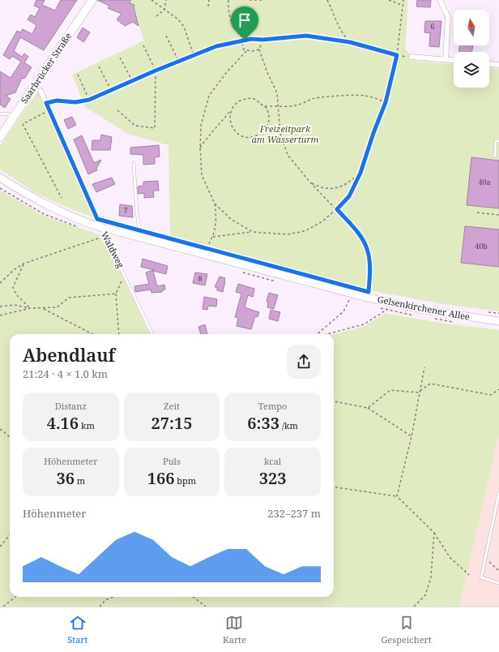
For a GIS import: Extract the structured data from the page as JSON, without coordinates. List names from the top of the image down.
{
  "streets": {
    "main road": ["Saarbrücker Straße", "Gelsenkirchener Allee"],
    "street": ["Waldweg"]
  },
  "crossings": [
    ["Waldweg", "Gelsenkirchener Allee"]
  ],
  "parks": ["Freizeitpark am Wasserturm"],
  "house_numbers": [
    "6",
    "40a",
    "7",
    "40b",
    "8"
  ],
  "north": "top",
  "page": {
    "heading": ["Abendlauf", "21:24 · 4 × 1.0 km"],
    "stats": [
      ["Distanz", "4.16 km"],
      ["Zeit", "27:15"],
      ["Tempo", "6:33 /km"],
      ["Höhenmeter", "36 m"],
      ["Puls", "166 bpm"],
      ["kcal", "323"]
    ],
    "chart": ["Höhenmeter", "232–237 m"],
    "tabs": ["Start", "Karte", "Gespeichert"]
  }
}
